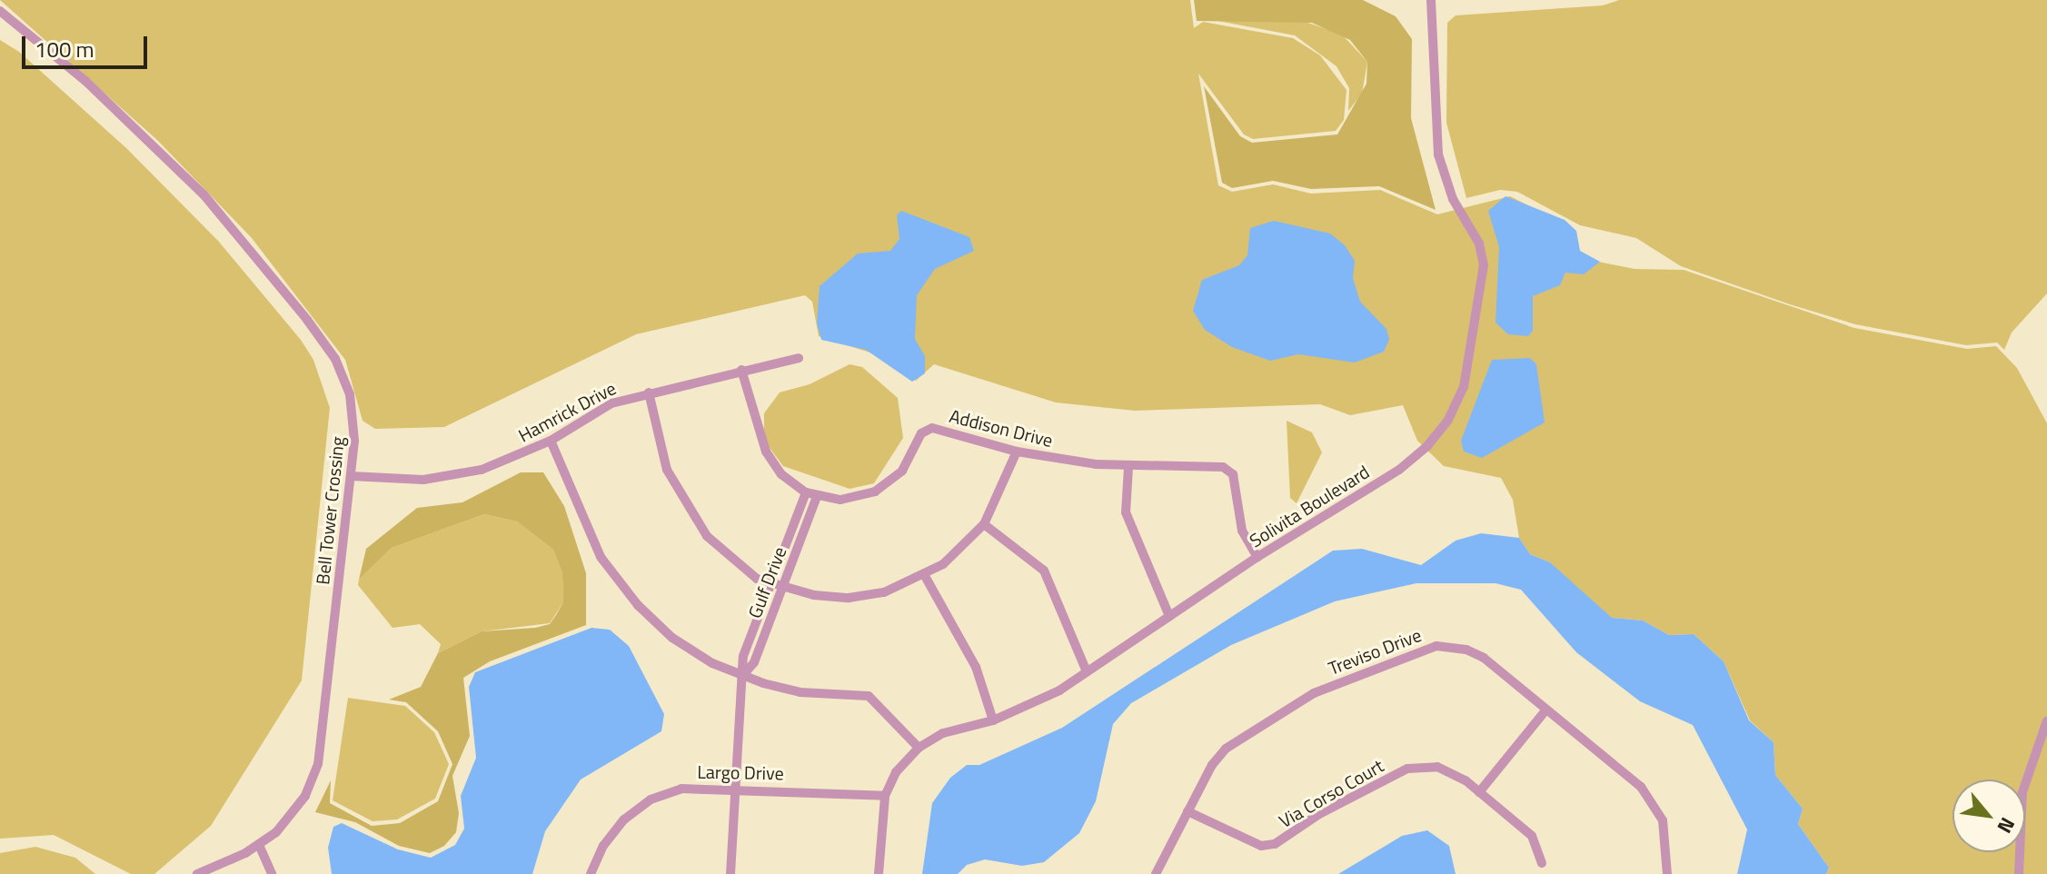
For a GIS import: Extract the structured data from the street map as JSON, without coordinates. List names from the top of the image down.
{
  "streets": {
    "street": [
      "Hamrick Drive",
      "Addison Drive",
      "Solivita Boulevard",
      "Bell Tower Crossing",
      "Gulf Drive",
      "Treviso Drive",
      "Largo Drive",
      "Via Corso Court"
    ]
  },
  "crossings": [
    ["Hamrick Drive", "Addison Drive"],
    ["Hamrick Drive", "Bell Tower Crossing"],
    ["Addison Drive", "Solivita Boulevard"],
    ["Addison Drive", "Gulf Drive"],
    ["Solivita Boulevard", "Largo Drive"],
    ["Gulf Drive", "Largo Drive"],
    ["Treviso Drive", "Via Corso Court"]
  ],
  "scale_bar": "100 m",
  "north": "bottom right"
}
